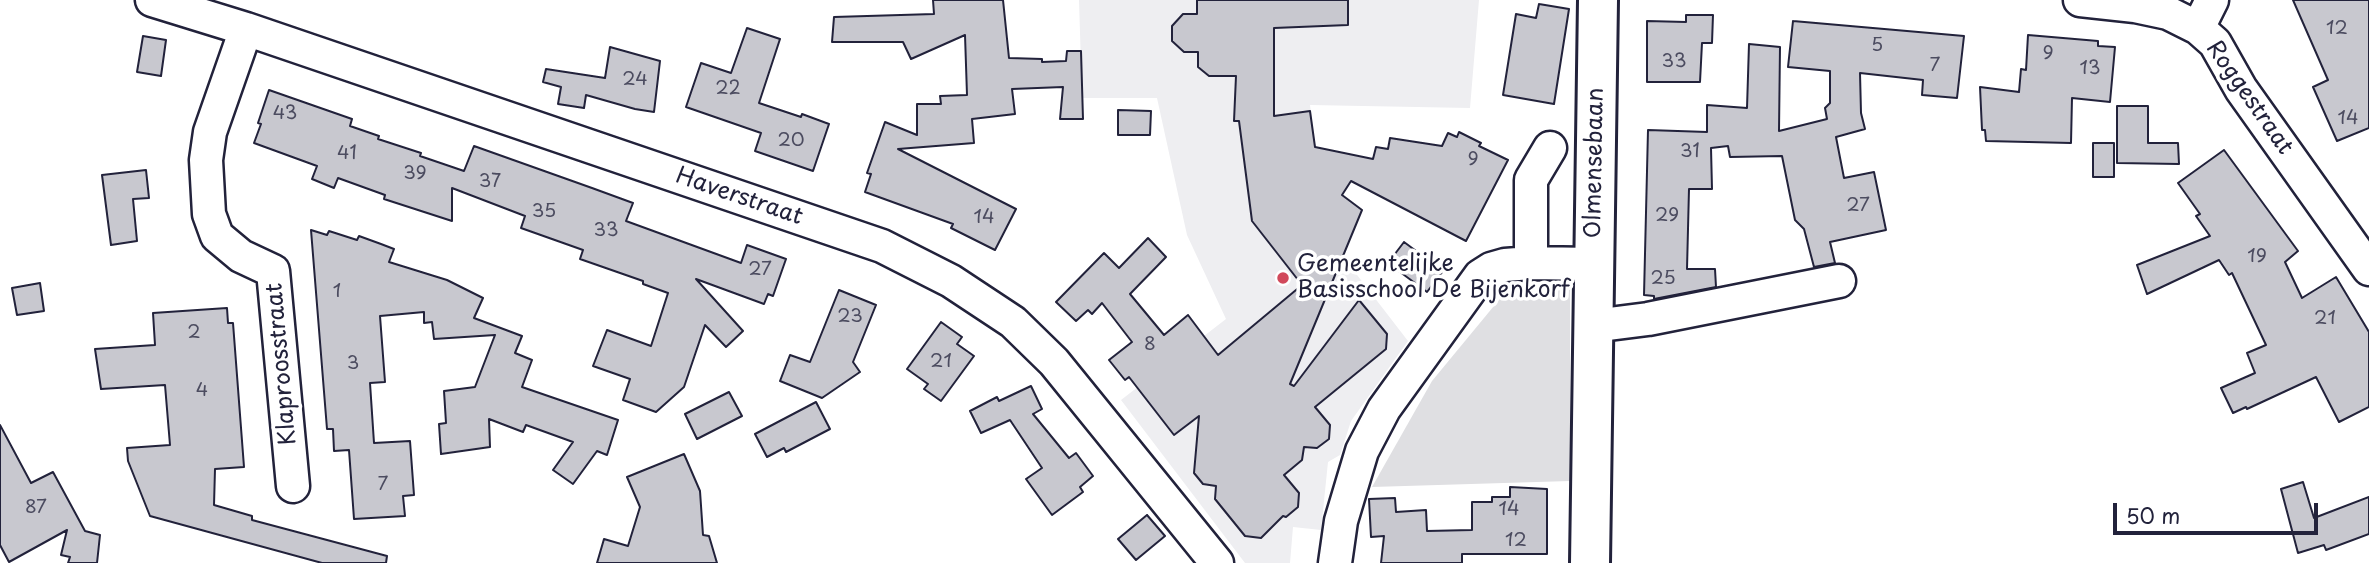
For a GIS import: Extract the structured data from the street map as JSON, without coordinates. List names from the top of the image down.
{
  "streets": {
    "street": [
      "Roggestraat",
      "Olmensebaan",
      "Haverstraat",
      "Klaproosstraat"
    ]
  },
  "crossings": [
    ["Haverstraat", "Klaproosstraat"]
  ],
  "places": ["Gemeentelijke Basisschool De Bijenkorf"],
  "house_numbers": [
    "12",
    "5",
    "9",
    "33",
    "7",
    "13",
    "24",
    "22",
    "43",
    "14",
    "20",
    "31",
    "41",
    "9",
    "39",
    "37",
    "27",
    "35",
    "29",
    "14",
    "33",
    "19",
    "27",
    "25",
    "1",
    "23",
    "21",
    "2",
    "8",
    "21",
    "3",
    "4",
    "7",
    "87",
    "14",
    "12"
  ],
  "scale_bar": "50 m"
}
